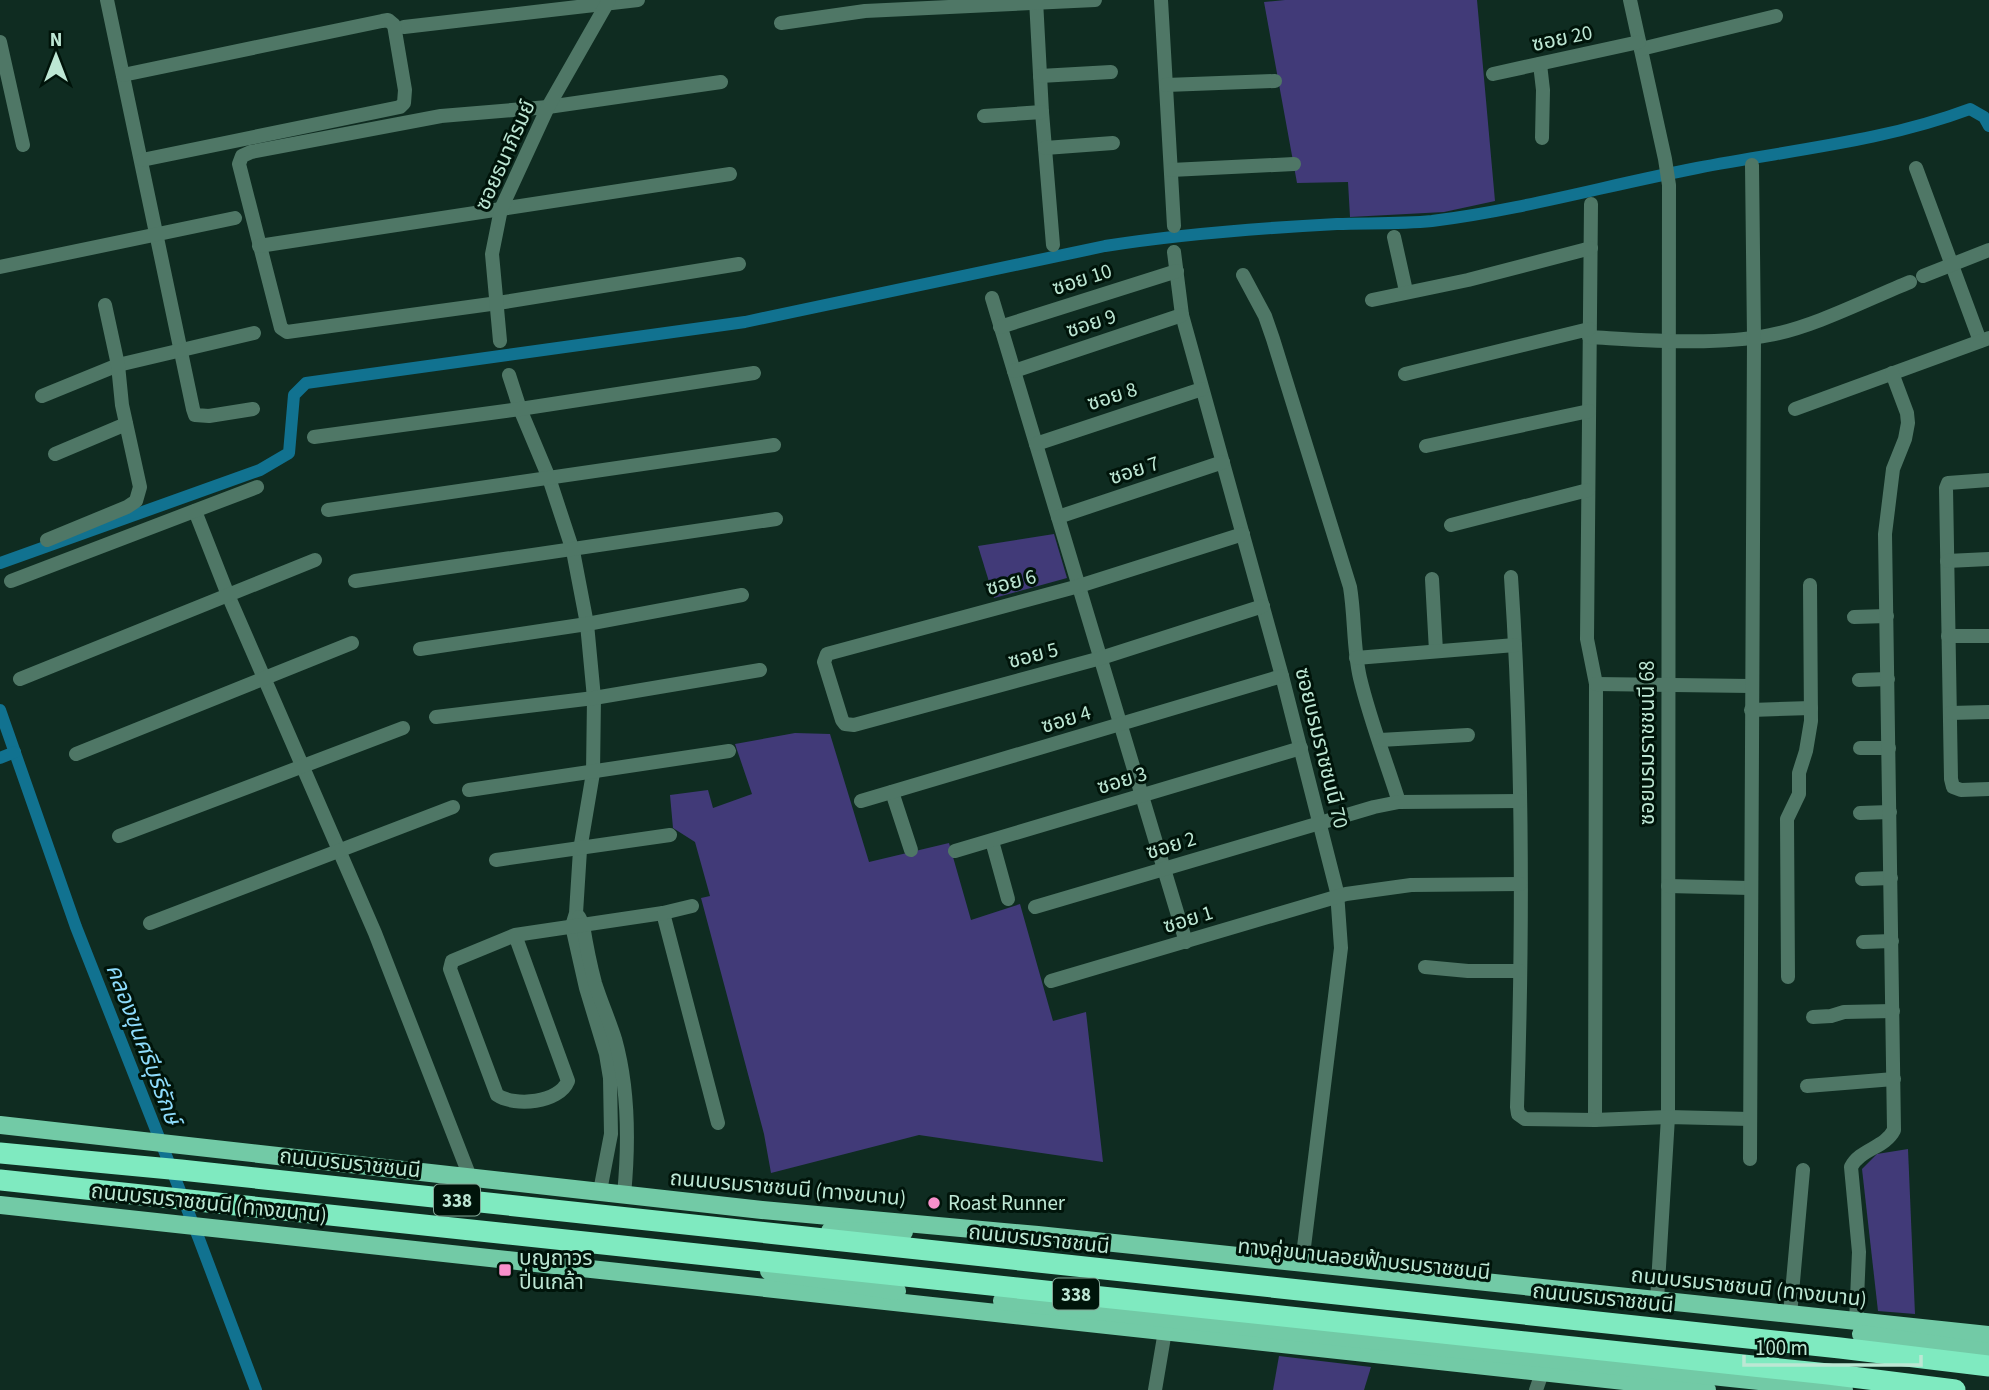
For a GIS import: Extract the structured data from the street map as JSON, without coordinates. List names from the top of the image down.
{
  "streets": {
    "highway": ["ถนนบรมราชชนนี", "338"],
    "main road": ["ถนนบรมราชชนนี (ทางขนาน)", "ทางคู่ขนานลอยฟ้าบรมราชชนนี"],
    "street": [
      "ซอย 20",
      "ซอยธนาภิรมย์",
      "ซอย 10",
      "ซอย 9",
      "ซอย 8",
      "ซอย 7",
      "ซอย 6",
      "ซอย 5",
      "ซอย 4",
      "ซอยบรมราชชนนี 68",
      "ซอยบรมราชชนนี 70",
      "ซอย 3",
      "ซอย 2",
      "ซอย 1"
    ]
  },
  "crossings": [
    ["ซอย 20", "ซอยบรมราชชนนี 68"],
    ["ซอย 10", "ซอยบรมราชชนนี 70"],
    ["ซอย 9", "ซอยบรมราชชนนี 70"],
    ["ซอย 8", "ซอยบรมราชชนนี 70"],
    ["ซอย 7", "ซอยบรมราชชนนี 70"],
    ["ซอย 6", "ซอย 5"],
    ["ซอย 6", "ซอยบรมราชชนนี 70"],
    ["ซอย 5", "ซอยบรมราชชนนี 70"],
    ["ซอย 4", "ซอยบรมราชชนนี 70"],
    ["ซอยบรมราชชนนี 68", "ถนนบรมราชชนนี (ทางขนาน)"],
    ["ซอยบรมราชชนนี 70", "ซอย 3"],
    ["ซอยบรมราชชนนี 70", "ซอย 2"],
    ["ซอยบรมราชชนนี 70", "ซอย 1"],
    ["ซอยบรมราชชนนี 70", "ถนนบรมราชชนนี (ทางขนาน)"],
    ["ถนนบรมราชชนนี", "ทางคู่ขนานลอยฟ้าบรมราชชนนี"]
  ],
  "water": ["คลองขุนศรีบุรีรักษ์"],
  "places": {
    "other": ["Roast Runner"],
    "transit": ["บุญถาวร ปิ่นเกล้า"]
  },
  "scale_bar": "100 m",
  "north": "top"
}
